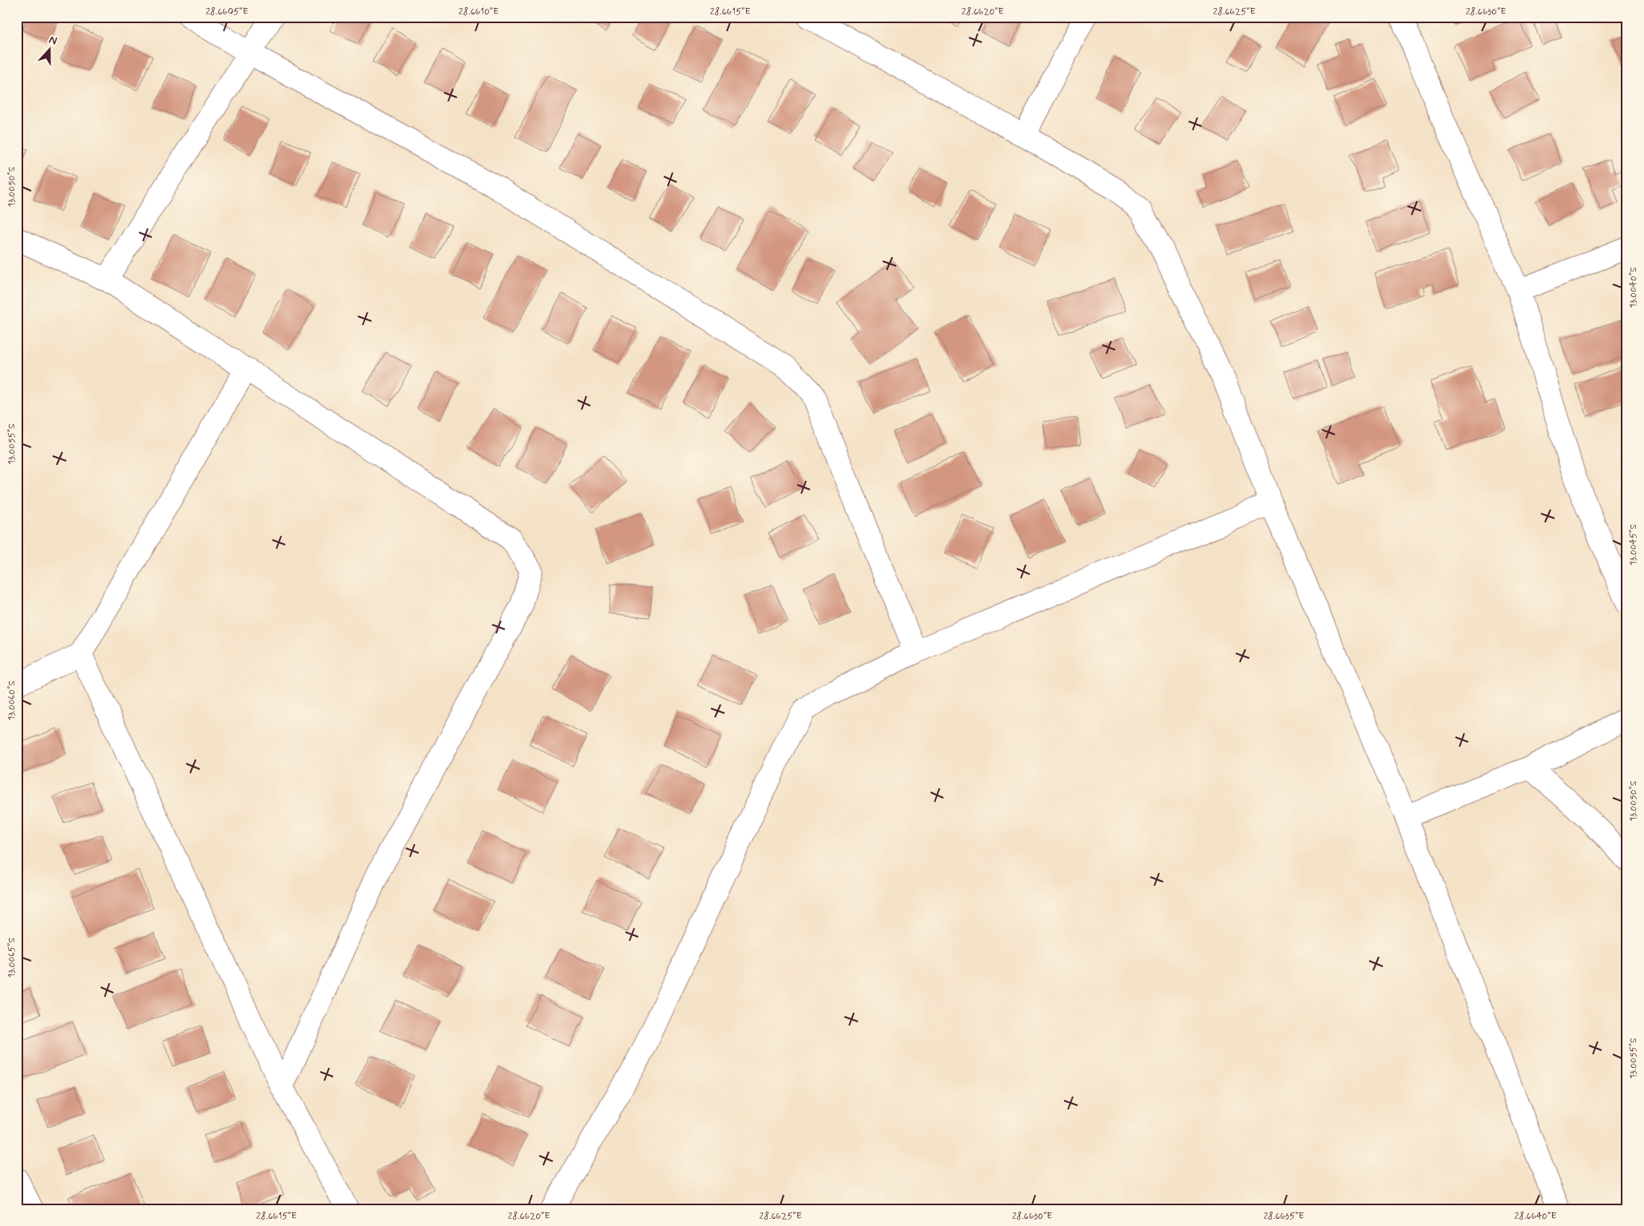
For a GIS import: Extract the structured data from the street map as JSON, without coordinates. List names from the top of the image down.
{
  "north": "top",
  "coordinates": [
    "28.6605°E",
    "28.6610°E",
    "28.6615°E",
    "28.6620°E",
    "28.6625°E",
    "28.6630°E",
    "13.0050°S",
    "13.0040°S",
    "13.0055°S",
    "13.0045°S",
    "13.0060°S",
    "13.0065°S",
    "28.6635°E",
    "28.6640°E"
  ]
}
